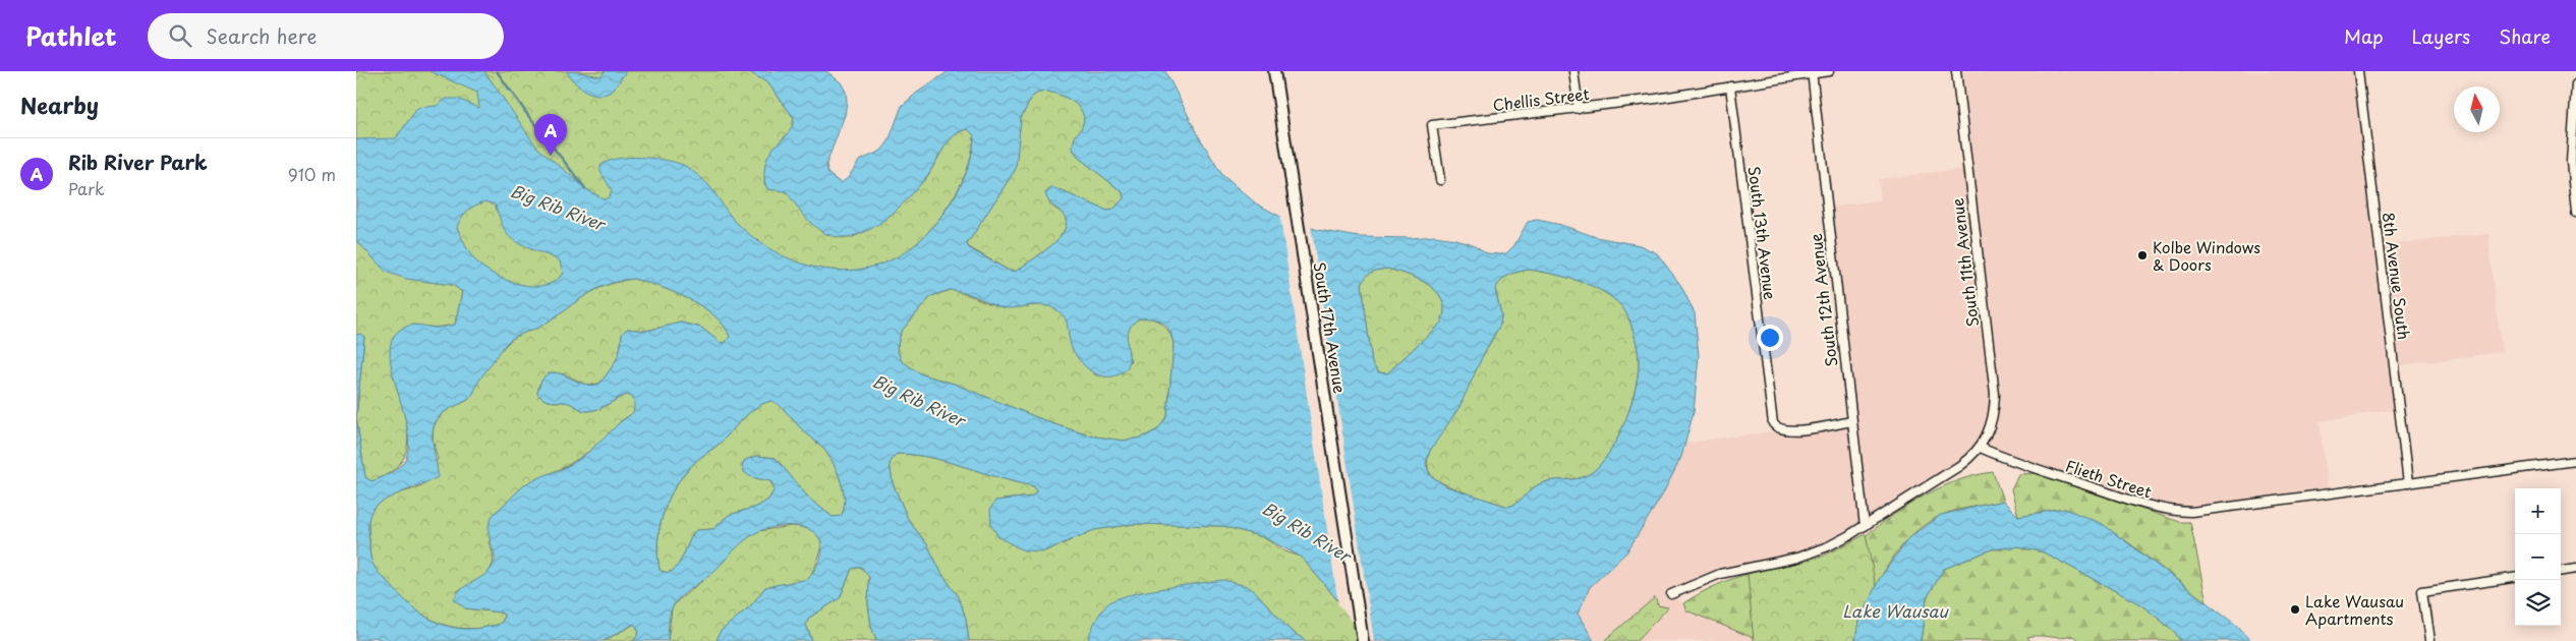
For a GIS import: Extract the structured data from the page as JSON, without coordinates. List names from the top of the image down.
{
  "streets": {
    "main road": ["South 17th Avenue"],
    "street": [
      "Chellis Street",
      "South 13th Avenue",
      "South 11th Avenue",
      "8th Avenue South",
      "South 12th Avenue",
      "Flieth Street"
    ]
  },
  "crossings": [
    ["Chellis Street", "South 13th Avenue"],
    ["Chellis Street", "South 12th Avenue"],
    ["South 13th Avenue", "South 12th Avenue"],
    ["South 11th Avenue", "Flieth Street"],
    ["8th Avenue South", "Flieth Street"]
  ],
  "water": ["Big Rib River", "Lake Wausau"],
  "places": ["Kolbe Windows & Doors", "Lake Wausau Apartments"],
  "north": "top",
  "page": {
    "header": "Pathlet",
    "search": "Search here",
    "nav": ["Map", "Layers", "Share"],
    "heading": "Nearby",
    "pins": "A",
    "list": [
      {
        "mark": "A",
        "name": "Rib River Park",
        "note": "Park",
        "value": "910 m"
      }
    ],
    "map_buttons": ["+", "−"]
  }
}
